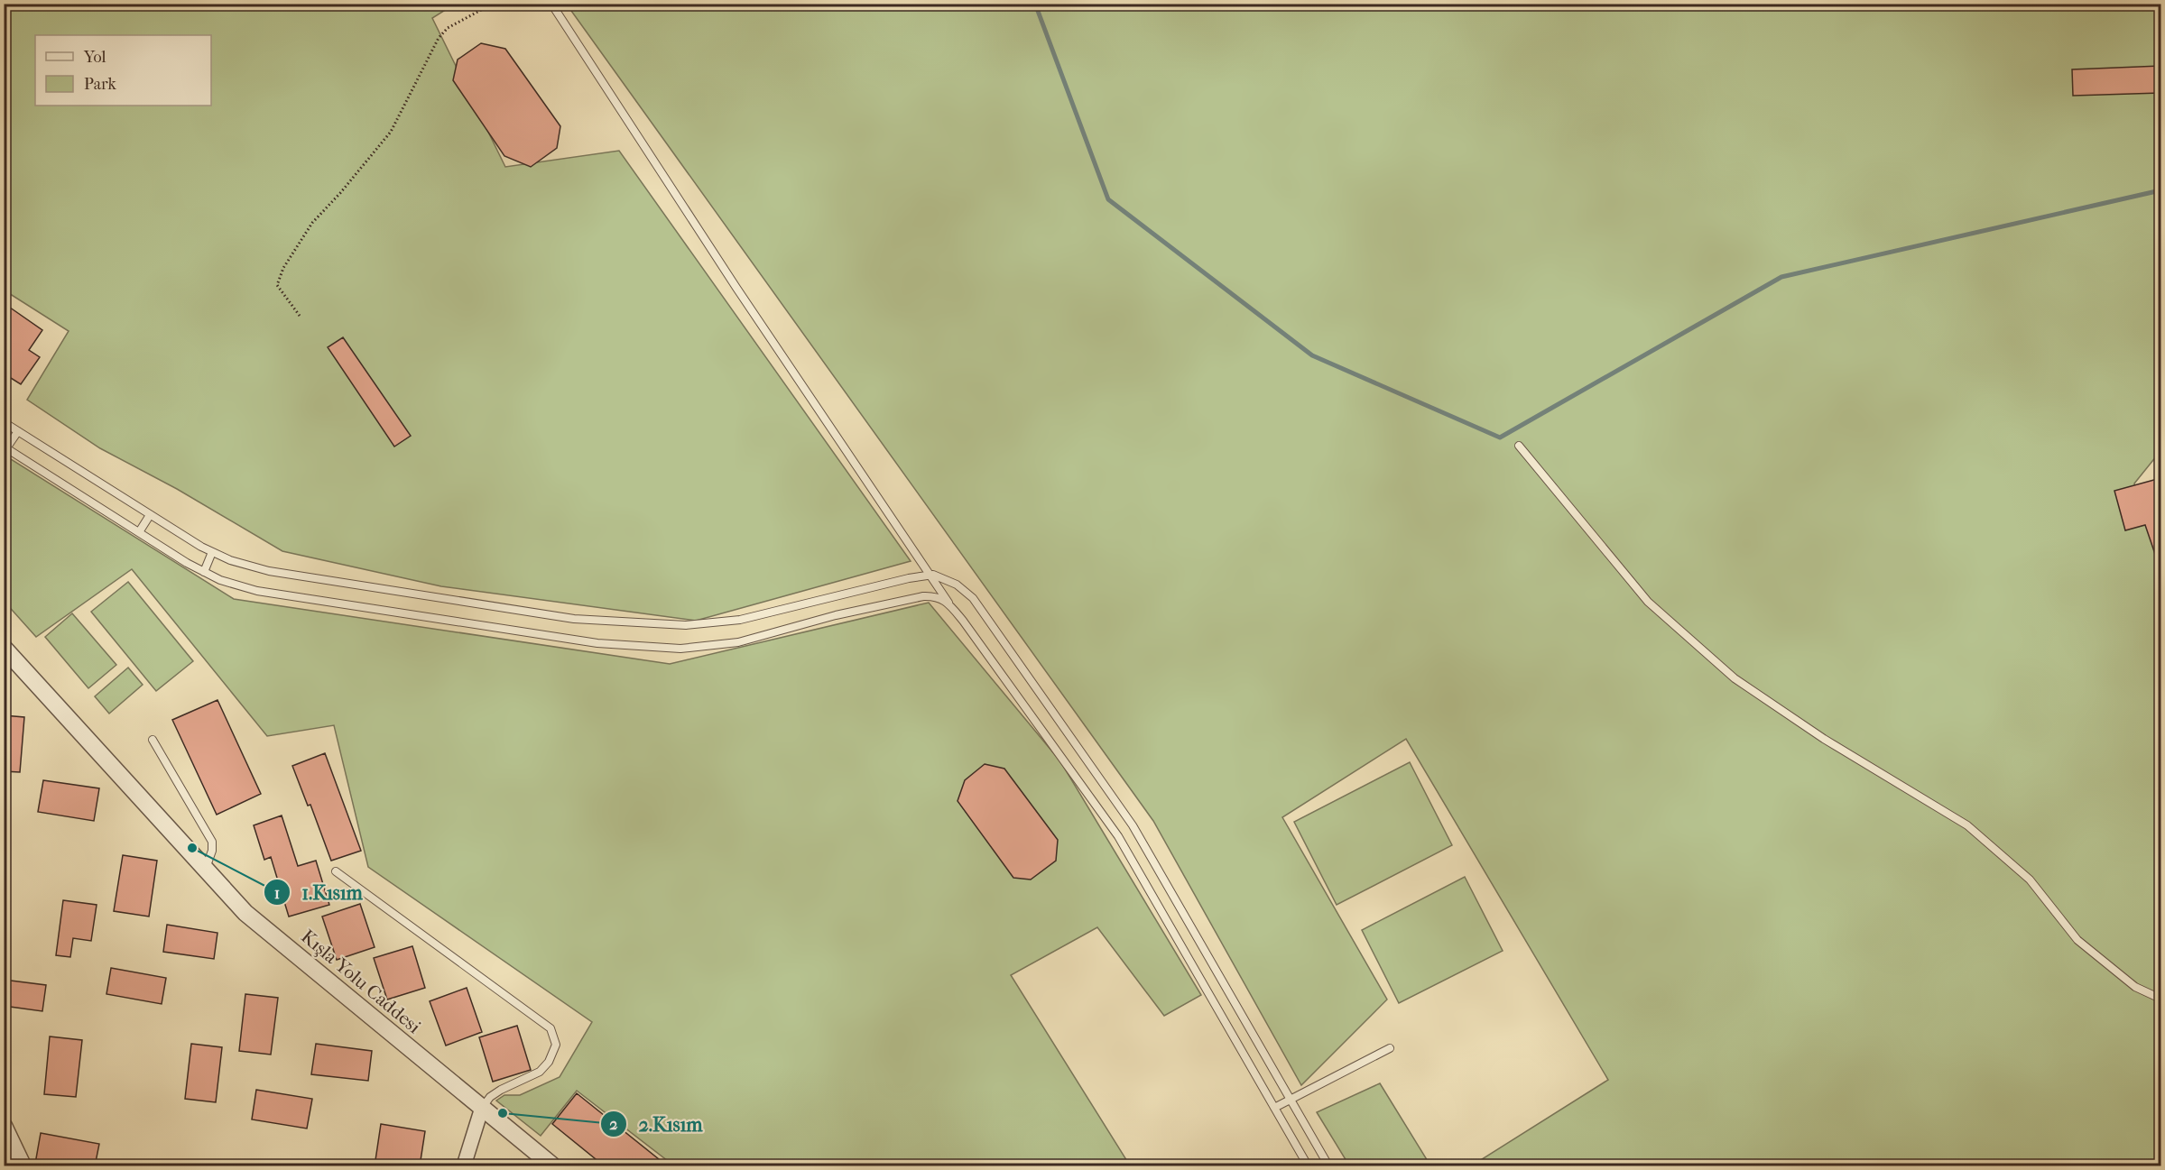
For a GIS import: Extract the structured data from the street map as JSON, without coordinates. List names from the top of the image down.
{
  "streets": {
    "street": ["Kışla Yolu Caddesi"]
  },
  "places": ["1.Kısım", "2.Kısım"],
  "legend": ["Yol", "Park"]
}
